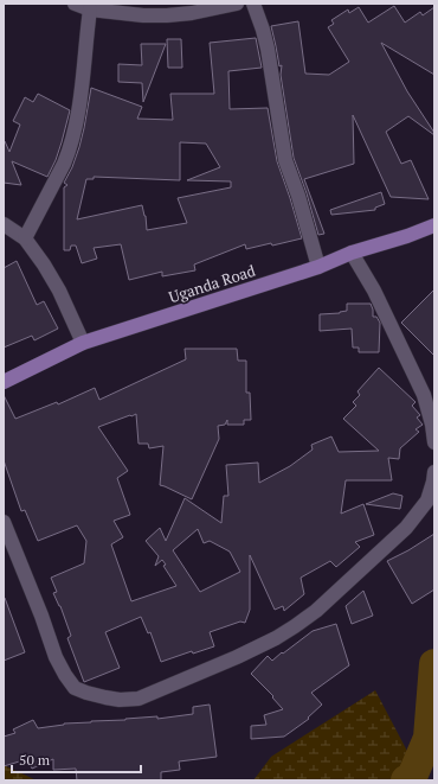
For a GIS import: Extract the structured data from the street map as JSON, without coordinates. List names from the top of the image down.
{
  "streets": {
    "main road": ["Uganda Road"]
  },
  "scale_bar": "50 m"
}
